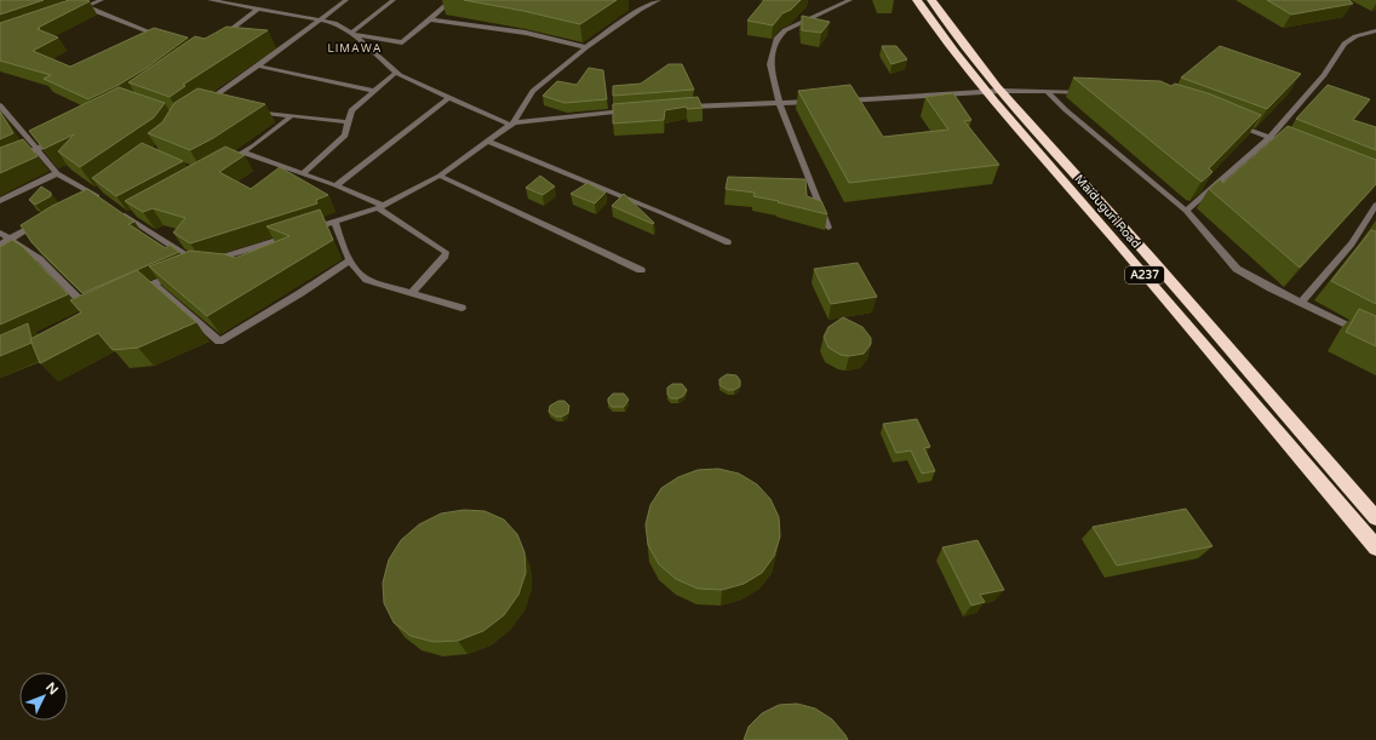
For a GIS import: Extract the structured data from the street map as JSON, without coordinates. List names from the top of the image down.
{
  "streets": {
    "highway": ["Maiduguri Road", "A237"]
  },
  "districts": ["LIMAWA"],
  "north": "top right"
}
